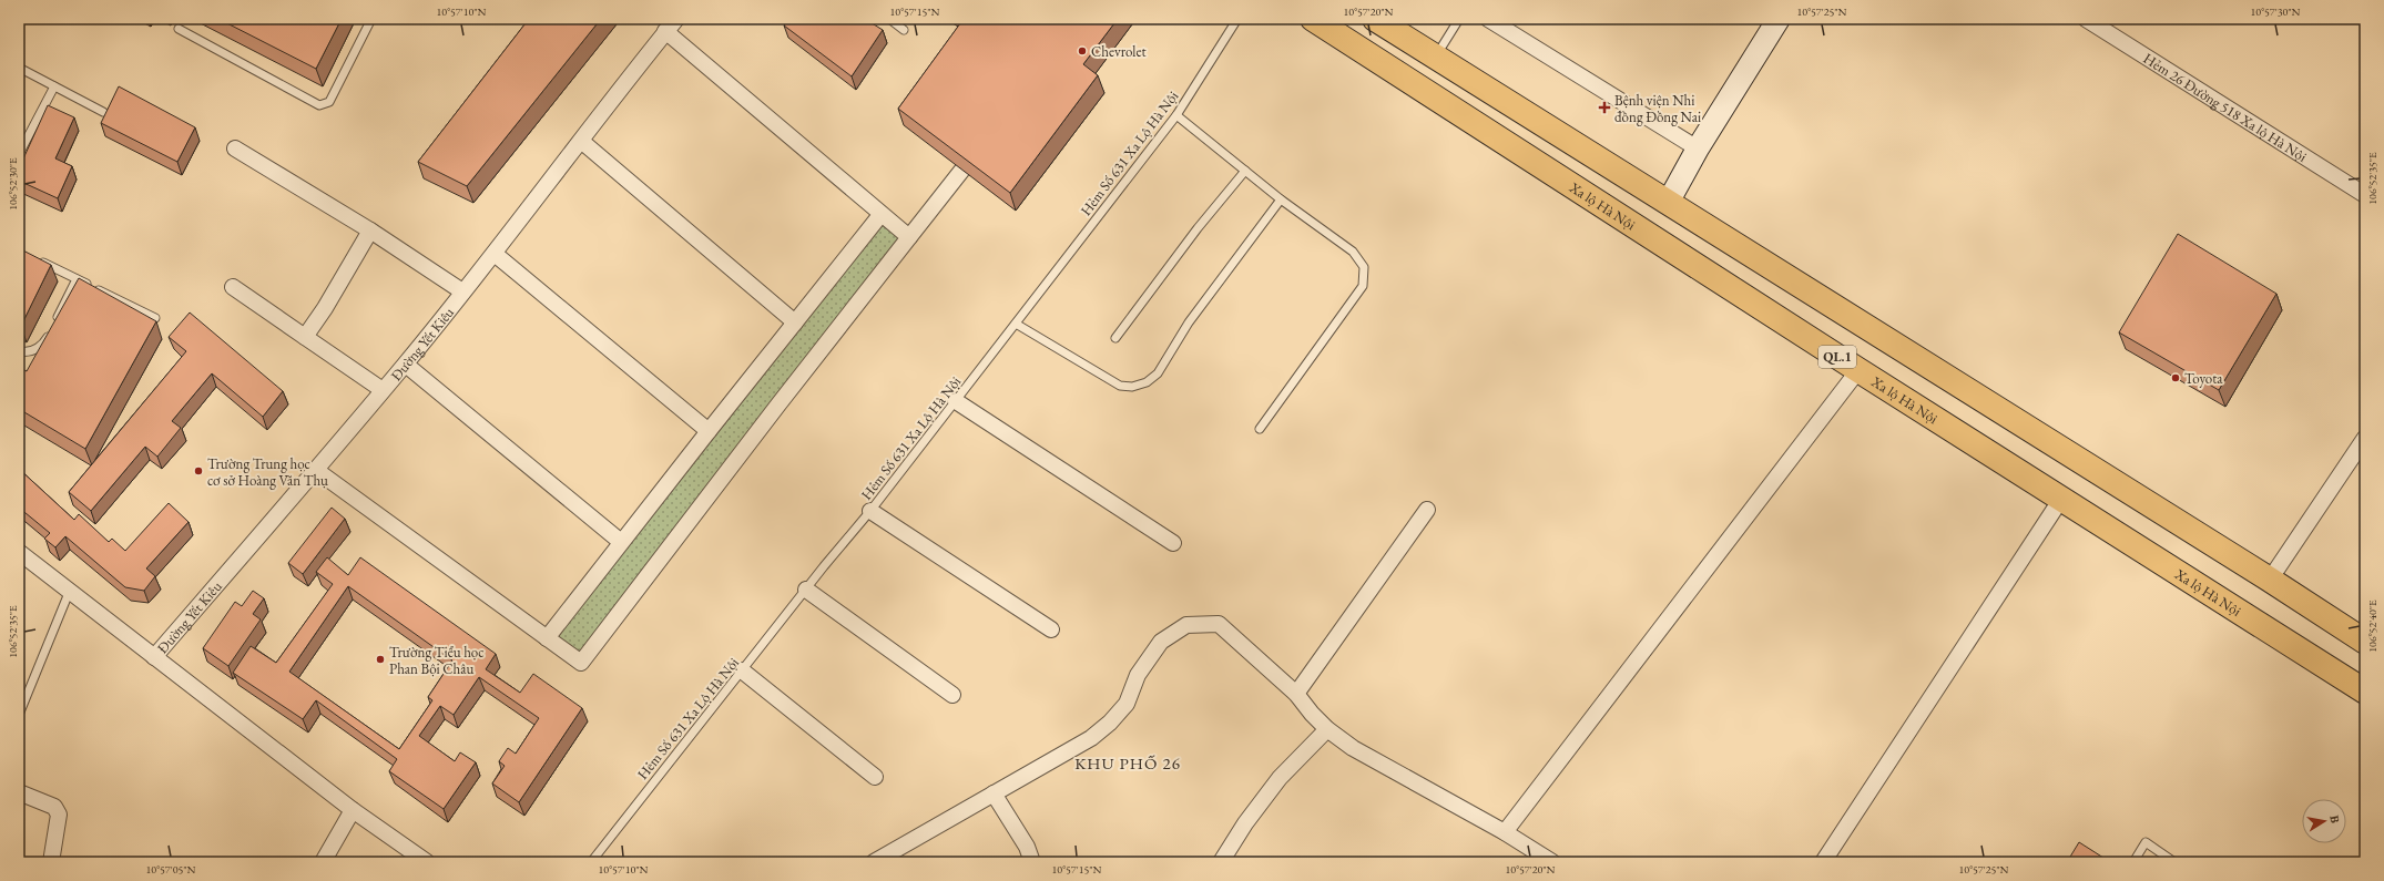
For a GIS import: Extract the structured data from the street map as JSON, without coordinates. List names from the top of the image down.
{
  "streets": {
    "highway": ["Xa lộ Hà Nội", "QL.1"],
    "street": ["Hẻm 26 Đường 518 Xa lộ Hà Nội", "Đường Yết Kiêu"],
    "lane": ["Hẻm Số 631 Xa Lộ Hà Nội"]
  },
  "districts": ["KHU PHỐ 26"],
  "places": {
    "other": [
      "Chevrolet",
      "Toyota",
      "Trường Trung học cơ sở Hoàng Văn Thụ",
      "Trường Tiểu học Phan Bội Châu"
    ],
    "health": ["Bệnh viện Nhi đồng Đồng Nai"]
  },
  "north": "right",
  "coordinates": [
    "10°57'10\"N",
    "10°57'15\"N",
    "10°57'20\"N",
    "10°57'25\"N",
    "10°57'30\"N",
    "106°52'35\"E",
    "106°52'30\"E",
    "106°52'40\"E",
    "10°57'05\"N"
  ]
}
